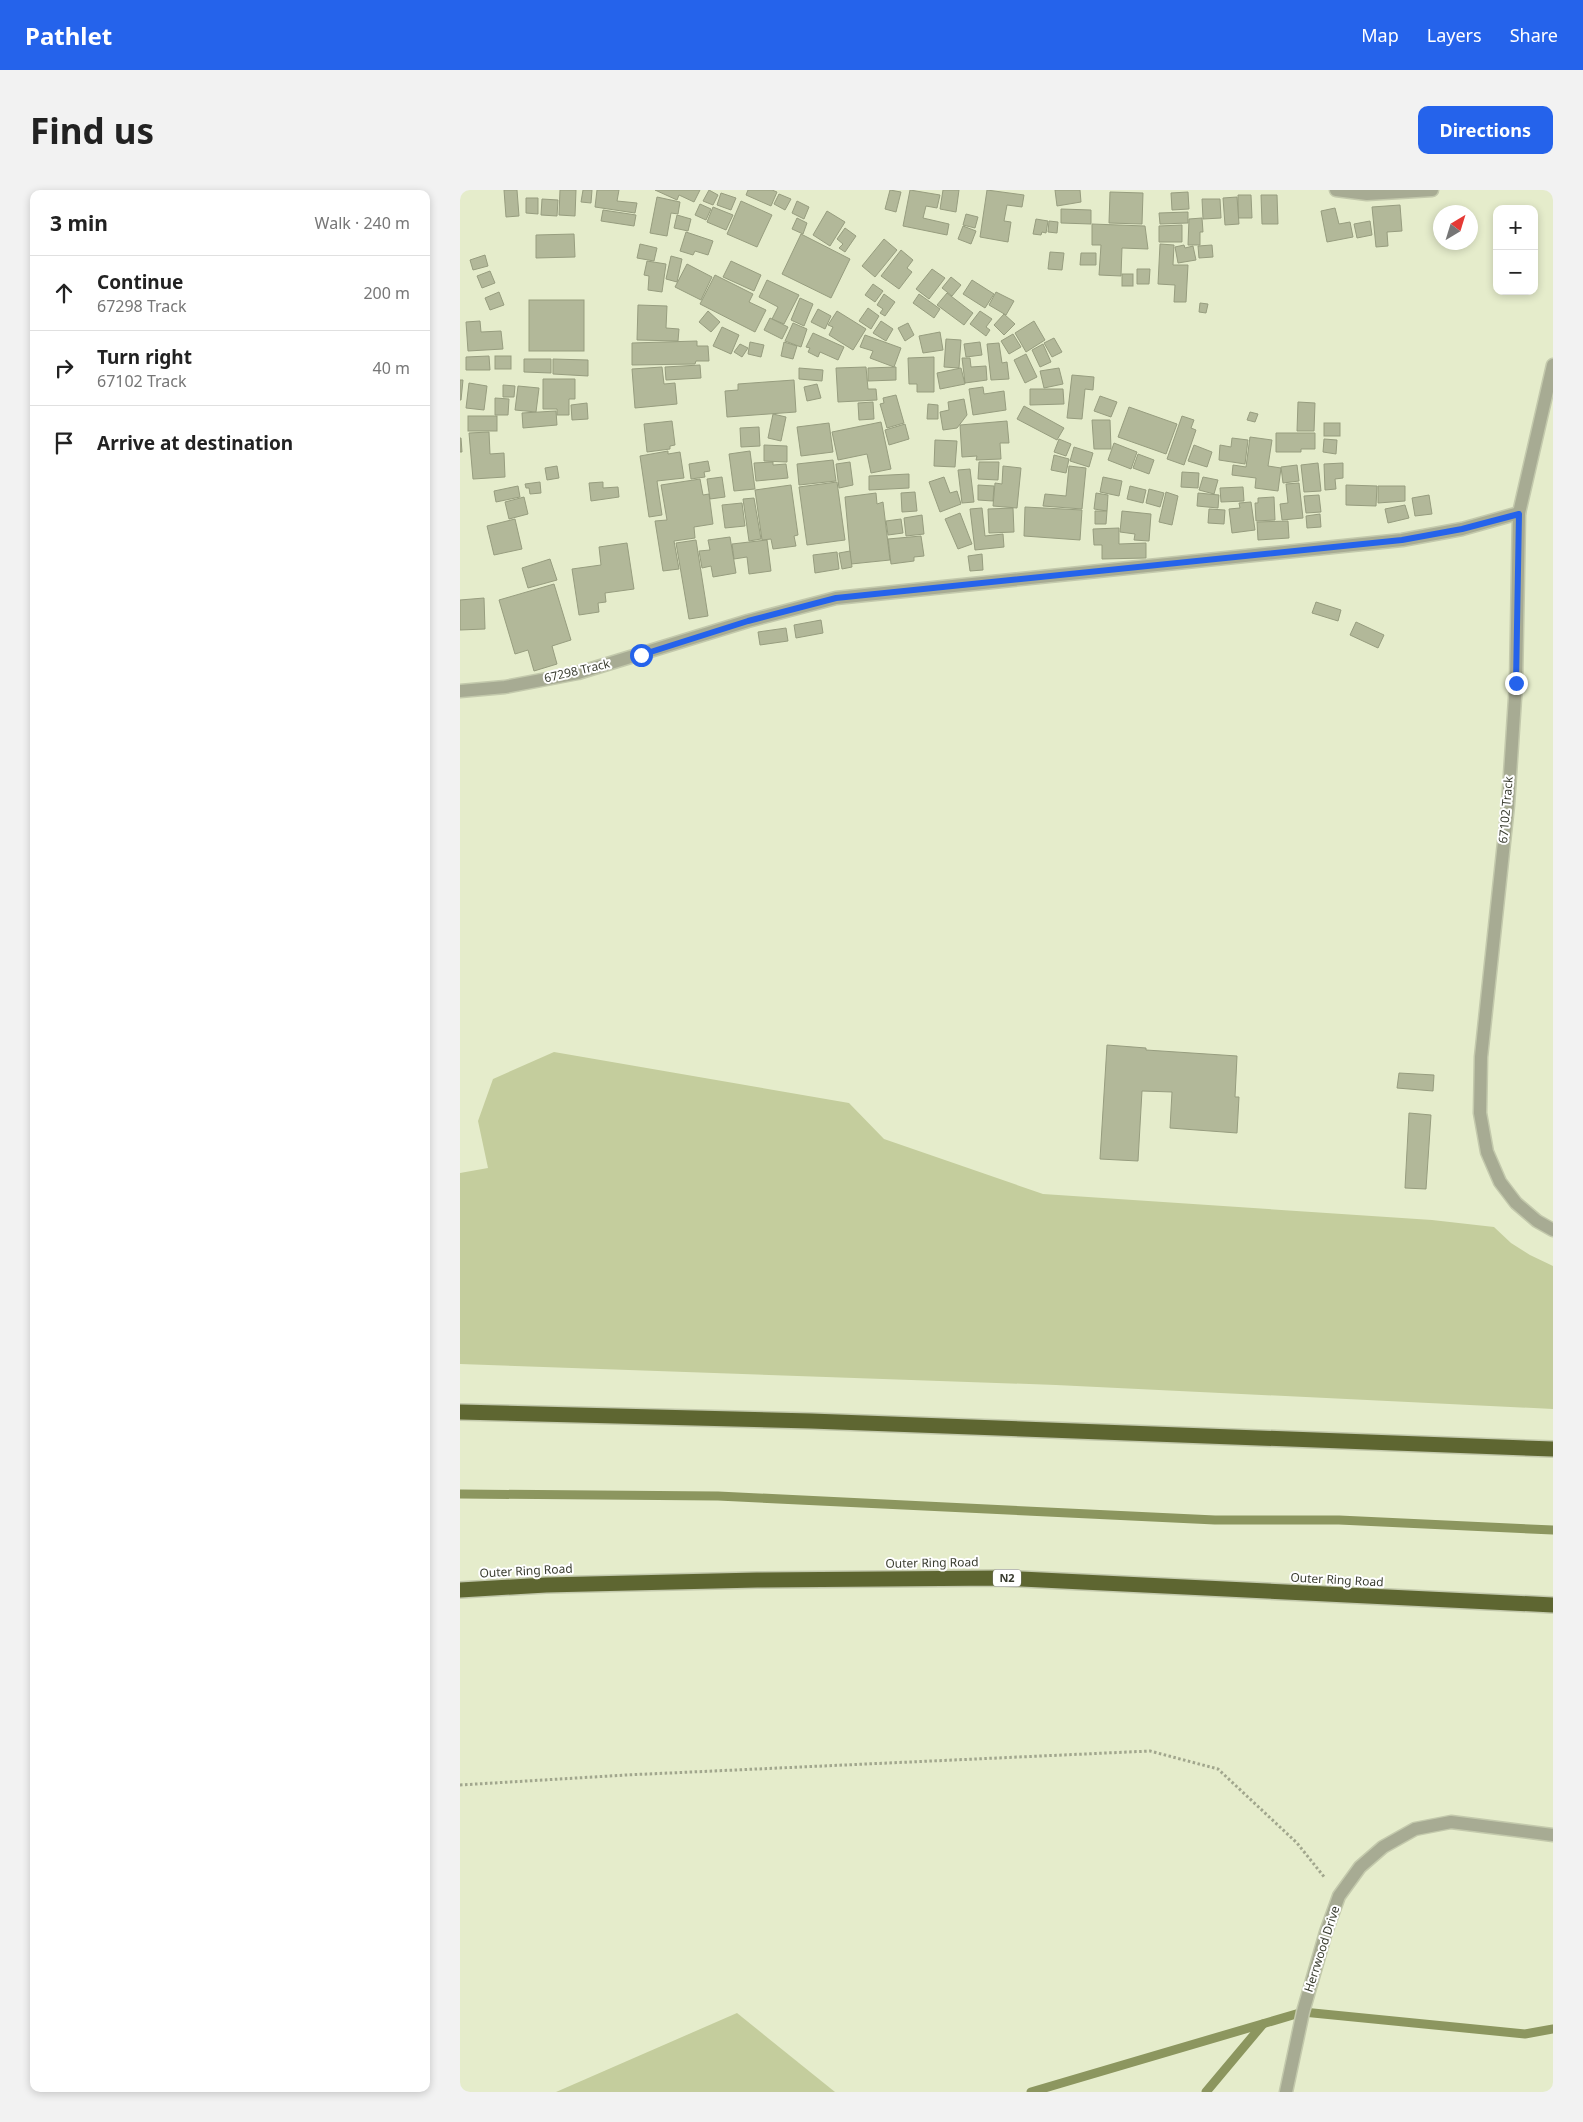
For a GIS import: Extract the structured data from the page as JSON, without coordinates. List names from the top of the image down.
{
  "streets": {
    "highway": ["Outer Ring Road", "N2"],
    "street": ["67298 Track", "67102 Track", "Herrwood Drive"]
  },
  "crossings": [
    ["67298 Track", "67102 Track"]
  ],
  "north": "top right",
  "page": {
    "header": "Pathlet",
    "nav": ["Map", "Layers", "Share"],
    "buttons": "Directions",
    "title": "Find us",
    "heading": ["3 min", "Walk · 240 m"],
    "map_buttons": ["+", "−"],
    "list": [
      ["Continue", "67298 Track", "200 m"],
      ["Turn right", "67102 Track", "40 m"],
      "Arrive at destination"
    ]
  }
}
